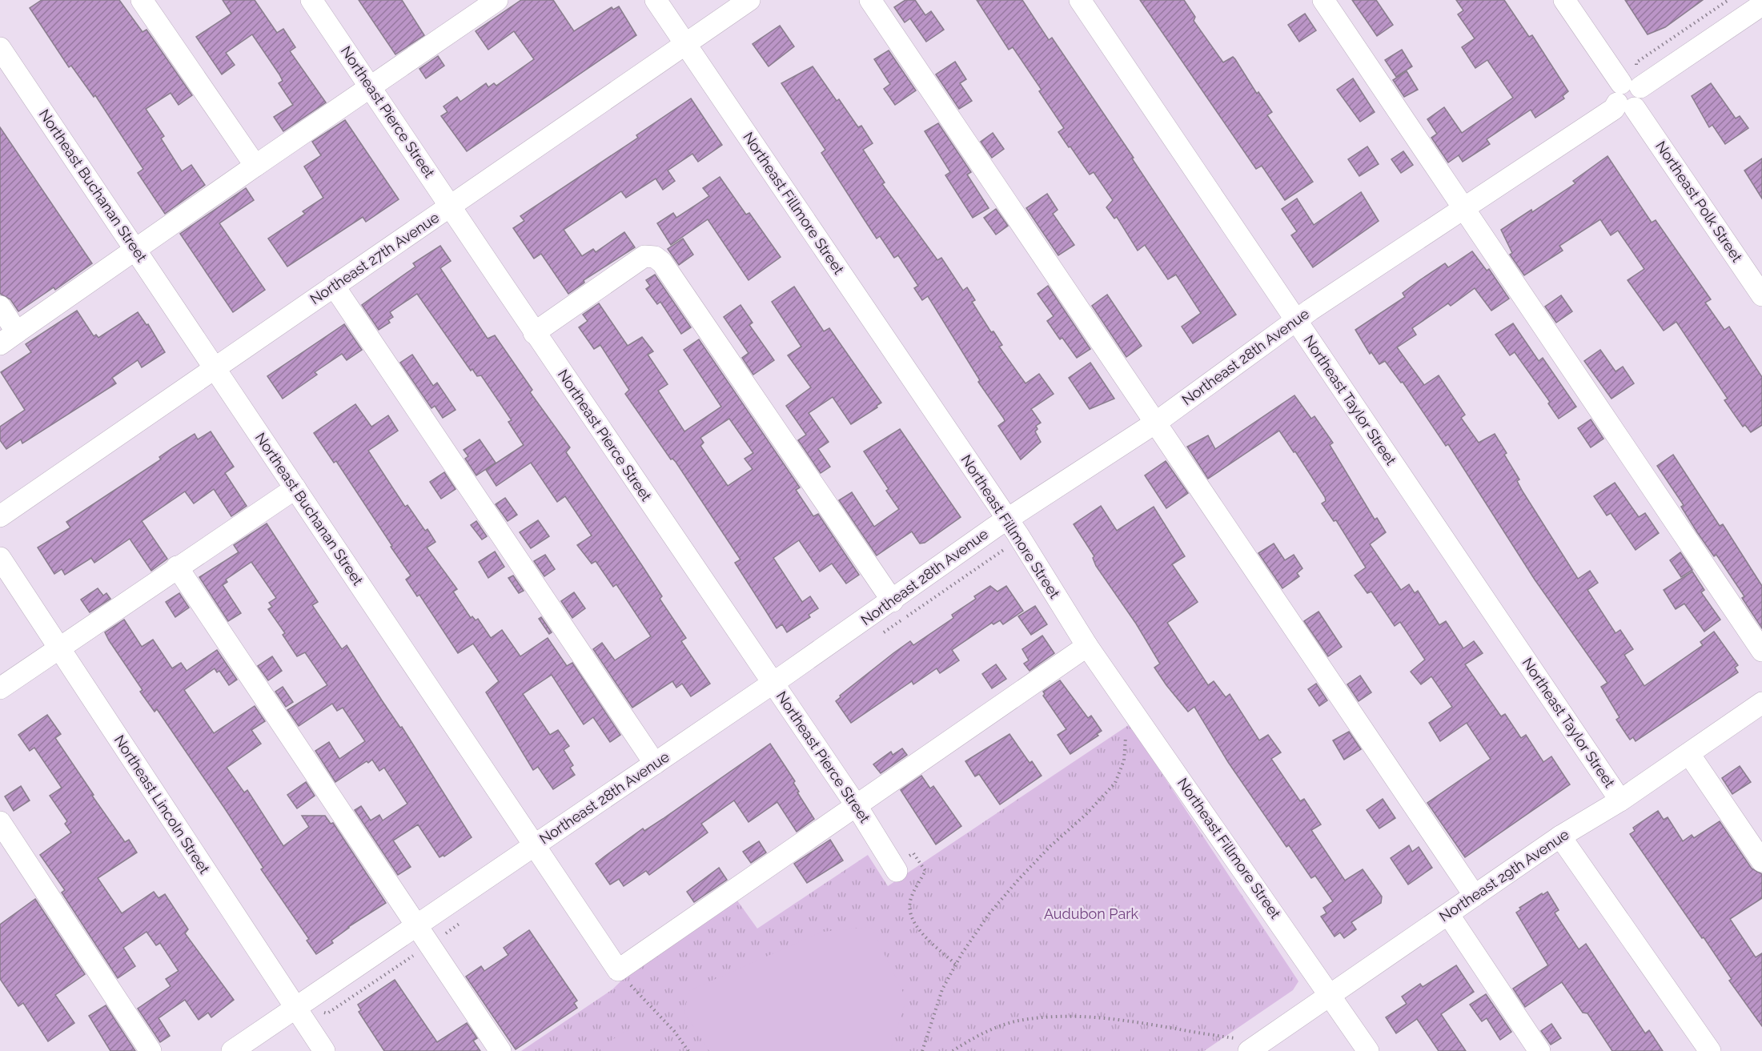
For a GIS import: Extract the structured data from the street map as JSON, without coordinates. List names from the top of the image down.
{
  "streets": {
    "street": [
      "Northeast Pierce Street",
      "Northeast Buchanan Street",
      "Northeast Polk Street",
      "Northeast Fillmore Street",
      "Northeast 27th Avenue",
      "Northeast 28th Avenue",
      "Northeast Taylor Street",
      "Northeast Lincoln Street",
      "Northeast 29th Avenue"
    ]
  },
  "crossings": [
    ["Northeast Pierce Street", "Northeast 27th Avenue"],
    ["Northeast Pierce Street", "Northeast 28th Avenue"],
    ["Northeast Buchanan Street", "Northeast 27th Avenue"],
    ["Northeast Buchanan Street", "Northeast 28th Avenue"],
    ["Northeast Polk Street", "Northeast 28th Avenue"],
    ["Northeast Fillmore Street", "Northeast 27th Avenue"],
    ["Northeast Fillmore Street", "Northeast 28th Avenue"],
    ["Northeast Fillmore Street", "Northeast 29th Avenue"],
    ["Northeast 28th Avenue", "Northeast Taylor Street"],
    ["Northeast 28th Avenue", "Northeast Lincoln Street"],
    ["Northeast Taylor Street", "Northeast 29th Avenue"]
  ],
  "parks": ["Audubon Park"]
}
